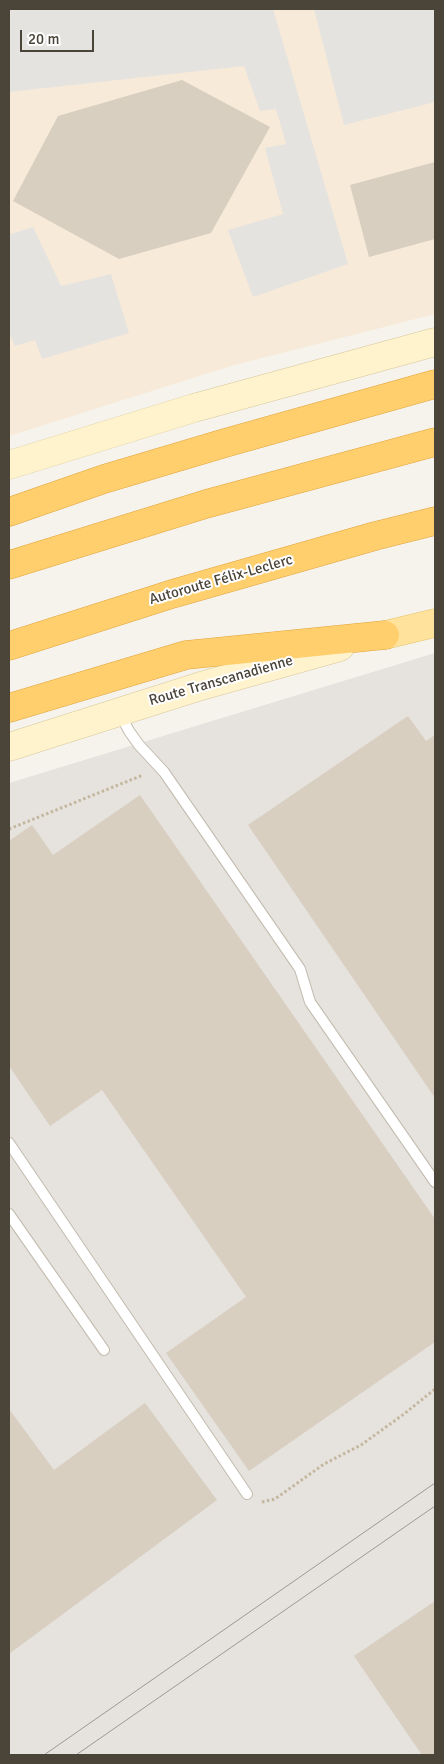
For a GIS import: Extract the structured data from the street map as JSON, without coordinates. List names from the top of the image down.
{
  "streets": {
    "highway": ["Autoroute Félix-Leclerc"],
    "main road": ["Route Transcanadienne"]
  },
  "scale_bar": "20 m"
}
